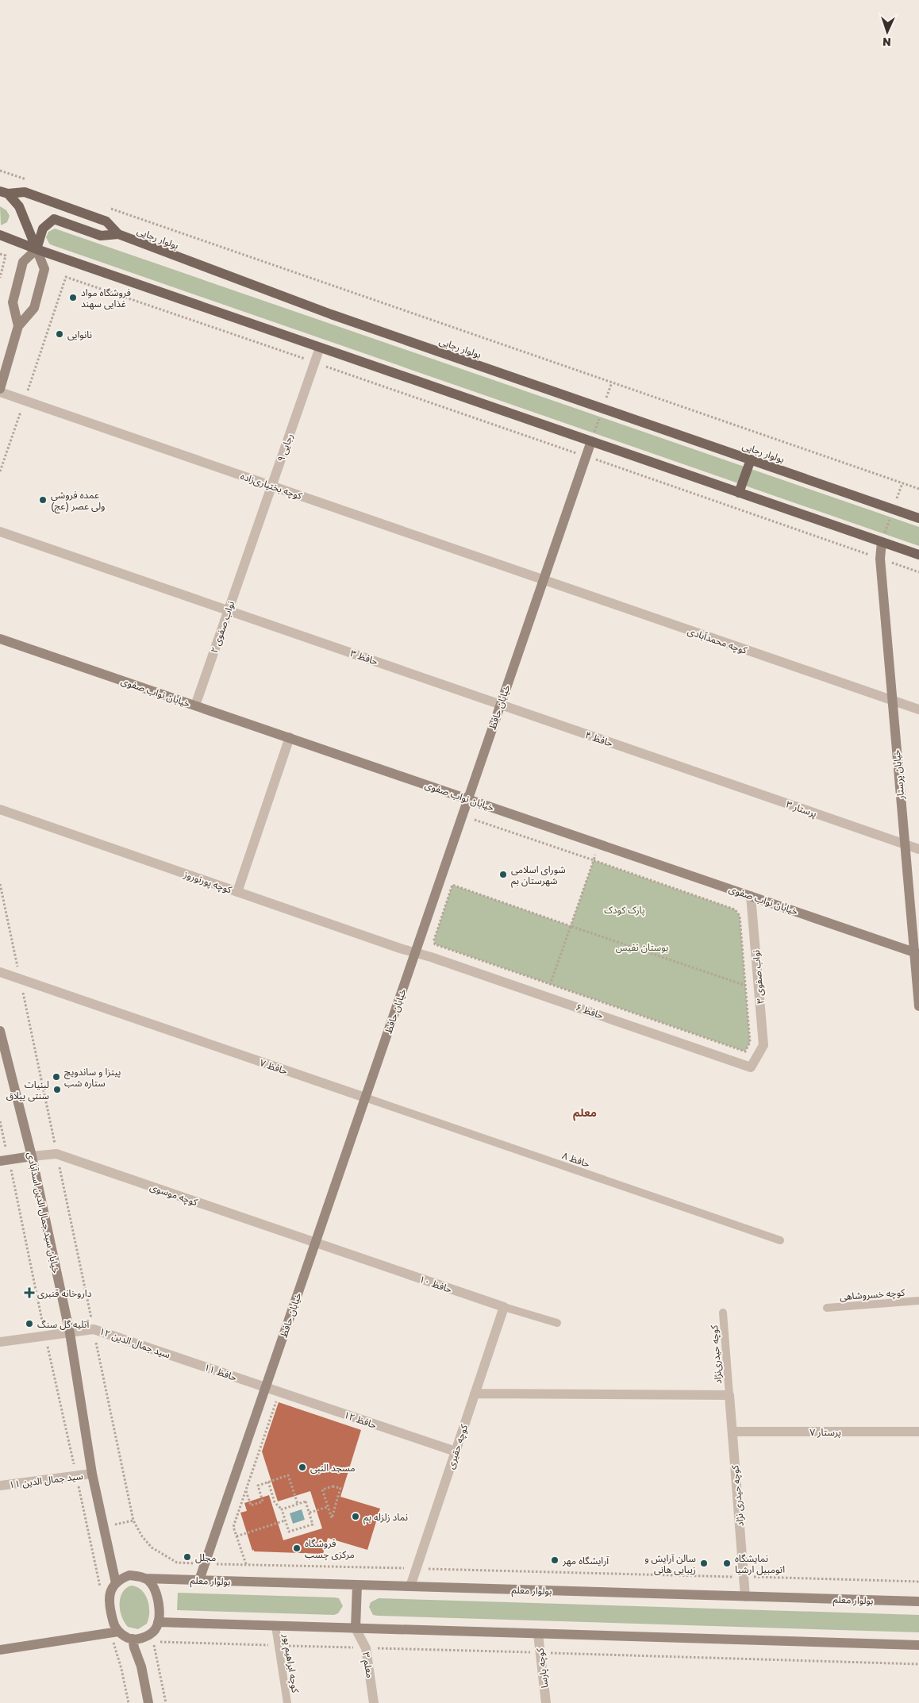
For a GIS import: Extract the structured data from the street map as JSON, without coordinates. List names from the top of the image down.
{
  "streets": {
    "main road": ["بولوار رجایی"],
    "street": [
      "رجایی ۹",
      "کوچه بختیاری‌زاده",
      "نواب صفوی ۲",
      "کوچه محمدآبادی",
      "حافظ ۳",
      "خیابان نواب صفوی",
      "خیابان حافظ",
      "حافظ ۴",
      "خیابان پرستار",
      "پرستار ۳",
      "کوچه پورنوروز",
      "نواب صفوی ۳",
      "حافظ ۶",
      "حافظ ۷",
      "کوچه موسوی",
      "خیابان سید جمال الدین اسدآبادی",
      "حافظ ۱۰",
      "سید جمال الدین ۱۲",
      "حافظ ۱۱",
      "حافظ ۱۲",
      "پرستار ۷",
      "کوچه حقیری",
      "سید جمال الدین ۱۱",
      "کوچه حیدری نژاد",
      "بولوار معلم",
      "معلم ۳",
      "کوچه پارسا"
    ],
    "lane": [
      "حافظ ۸",
      "کوچه خسروشاهی",
      "کوچه حیدری‌نژاد",
      "کوچه ابراهیم پور"
    ]
  },
  "crossings": [
    ["رجایی ۹", "کوچه بختیاری‌زاده"],
    ["رجایی ۹", "نواب صفوی ۲"],
    ["کوچه بختیاری‌زاده", "کوچه محمدآبادی"],
    ["کوچه بختیاری‌زاده", "خیابان حافظ"],
    ["نواب صفوی ۲", "حافظ ۳"],
    ["نواب صفوی ۲", "خیابان نواب صفوی"],
    ["کوچه محمدآبادی", "خیابان حافظ"],
    ["کوچه محمدآبادی", "خیابان پرستار"],
    ["حافظ ۳", "خیابان حافظ"],
    ["حافظ ۳", "حافظ ۴"],
    ["خیابان نواب صفوی", "خیابان حافظ"],
    ["خیابان نواب صفوی", "خیابان پرستار"],
    ["خیابان نواب صفوی", "نواب صفوی ۳"],
    ["خیابان حافظ", "حافظ ۴"],
    ["خیابان حافظ", "کوچه پورنوروز"],
    ["خیابان حافظ", "حافظ ۶"],
    ["خیابان حافظ", "حافظ ۷"],
    ["خیابان حافظ", "حافظ ۸"],
    ["خیابان حافظ", "کوچه موسوی"],
    ["خیابان حافظ", "حافظ ۱۰"],
    ["خیابان حافظ", "حافظ ۱۱"],
    ["خیابان حافظ", "حافظ ۱۲"],
    ["خیابان حافظ", "بولوار معلم"],
    ["حافظ ۴", "پرستار ۳"],
    ["خیابان پرستار", "پرستار ۳"],
    ["کوچه پورنوروز", "حافظ ۶"],
    ["نواب صفوی ۳", "حافظ ۶"],
    ["حافظ ۷", "حافظ ۸"],
    ["کوچه موسوی", "خیابان سید جمال الدین اسدآبادی"],
    ["کوچه موسوی", "حافظ ۱۰"],
    ["خیابان سید جمال الدین اسدآبادی", "سید جمال الدین ۱۲"],
    ["خیابان سید جمال الدین اسدآبادی", "سید جمال الدین ۱۱"],
    ["خیابان سید جمال الدین اسدآبادی", "بولوار معلم"],
    ["حافظ ۱۰", "کوچه حقیری"],
    ["سید جمال الدین ۱۲", "حافظ ۱۱"],
    ["کوچه حیدری‌نژاد", "کوچه حیدری نژاد"],
    ["حافظ ۱۱", "حافظ ۱۲"],
    ["حافظ ۱۲", "کوچه حقیری"],
    ["پرستار ۷", "کوچه حیدری نژاد"],
    ["کوچه حقیری", "بولوار معلم"],
    ["کوچه حیدری نژاد", "بولوار معلم"]
  ],
  "districts": ["معلم"],
  "parks": ["پارک کودک", "بوستان نفیس"],
  "places": {
    "other": [
      "فروشگاه مواد غذایی سهند",
      "نانوایی",
      "عمده فروشی ولی عصر (عج)",
      "شورای اسلامی شهرستان بم",
      "پیتزا و ساندویچ ستاره شب",
      "لبنیات سنتی ییلاق",
      "آتلیه گل سنگ",
      "مسجد النبی",
      "نماد زلزله بم",
      "فروشگاه مرکزی چسب",
      "مجلل",
      "آرایشگاه مهر",
      "سالن آرایش و زیبایی هانی",
      "نمایشگاه اتومبیل ارشیا"
    ],
    "health": ["داروخانه قنبری"]
  },
  "north": "bottom"
}
